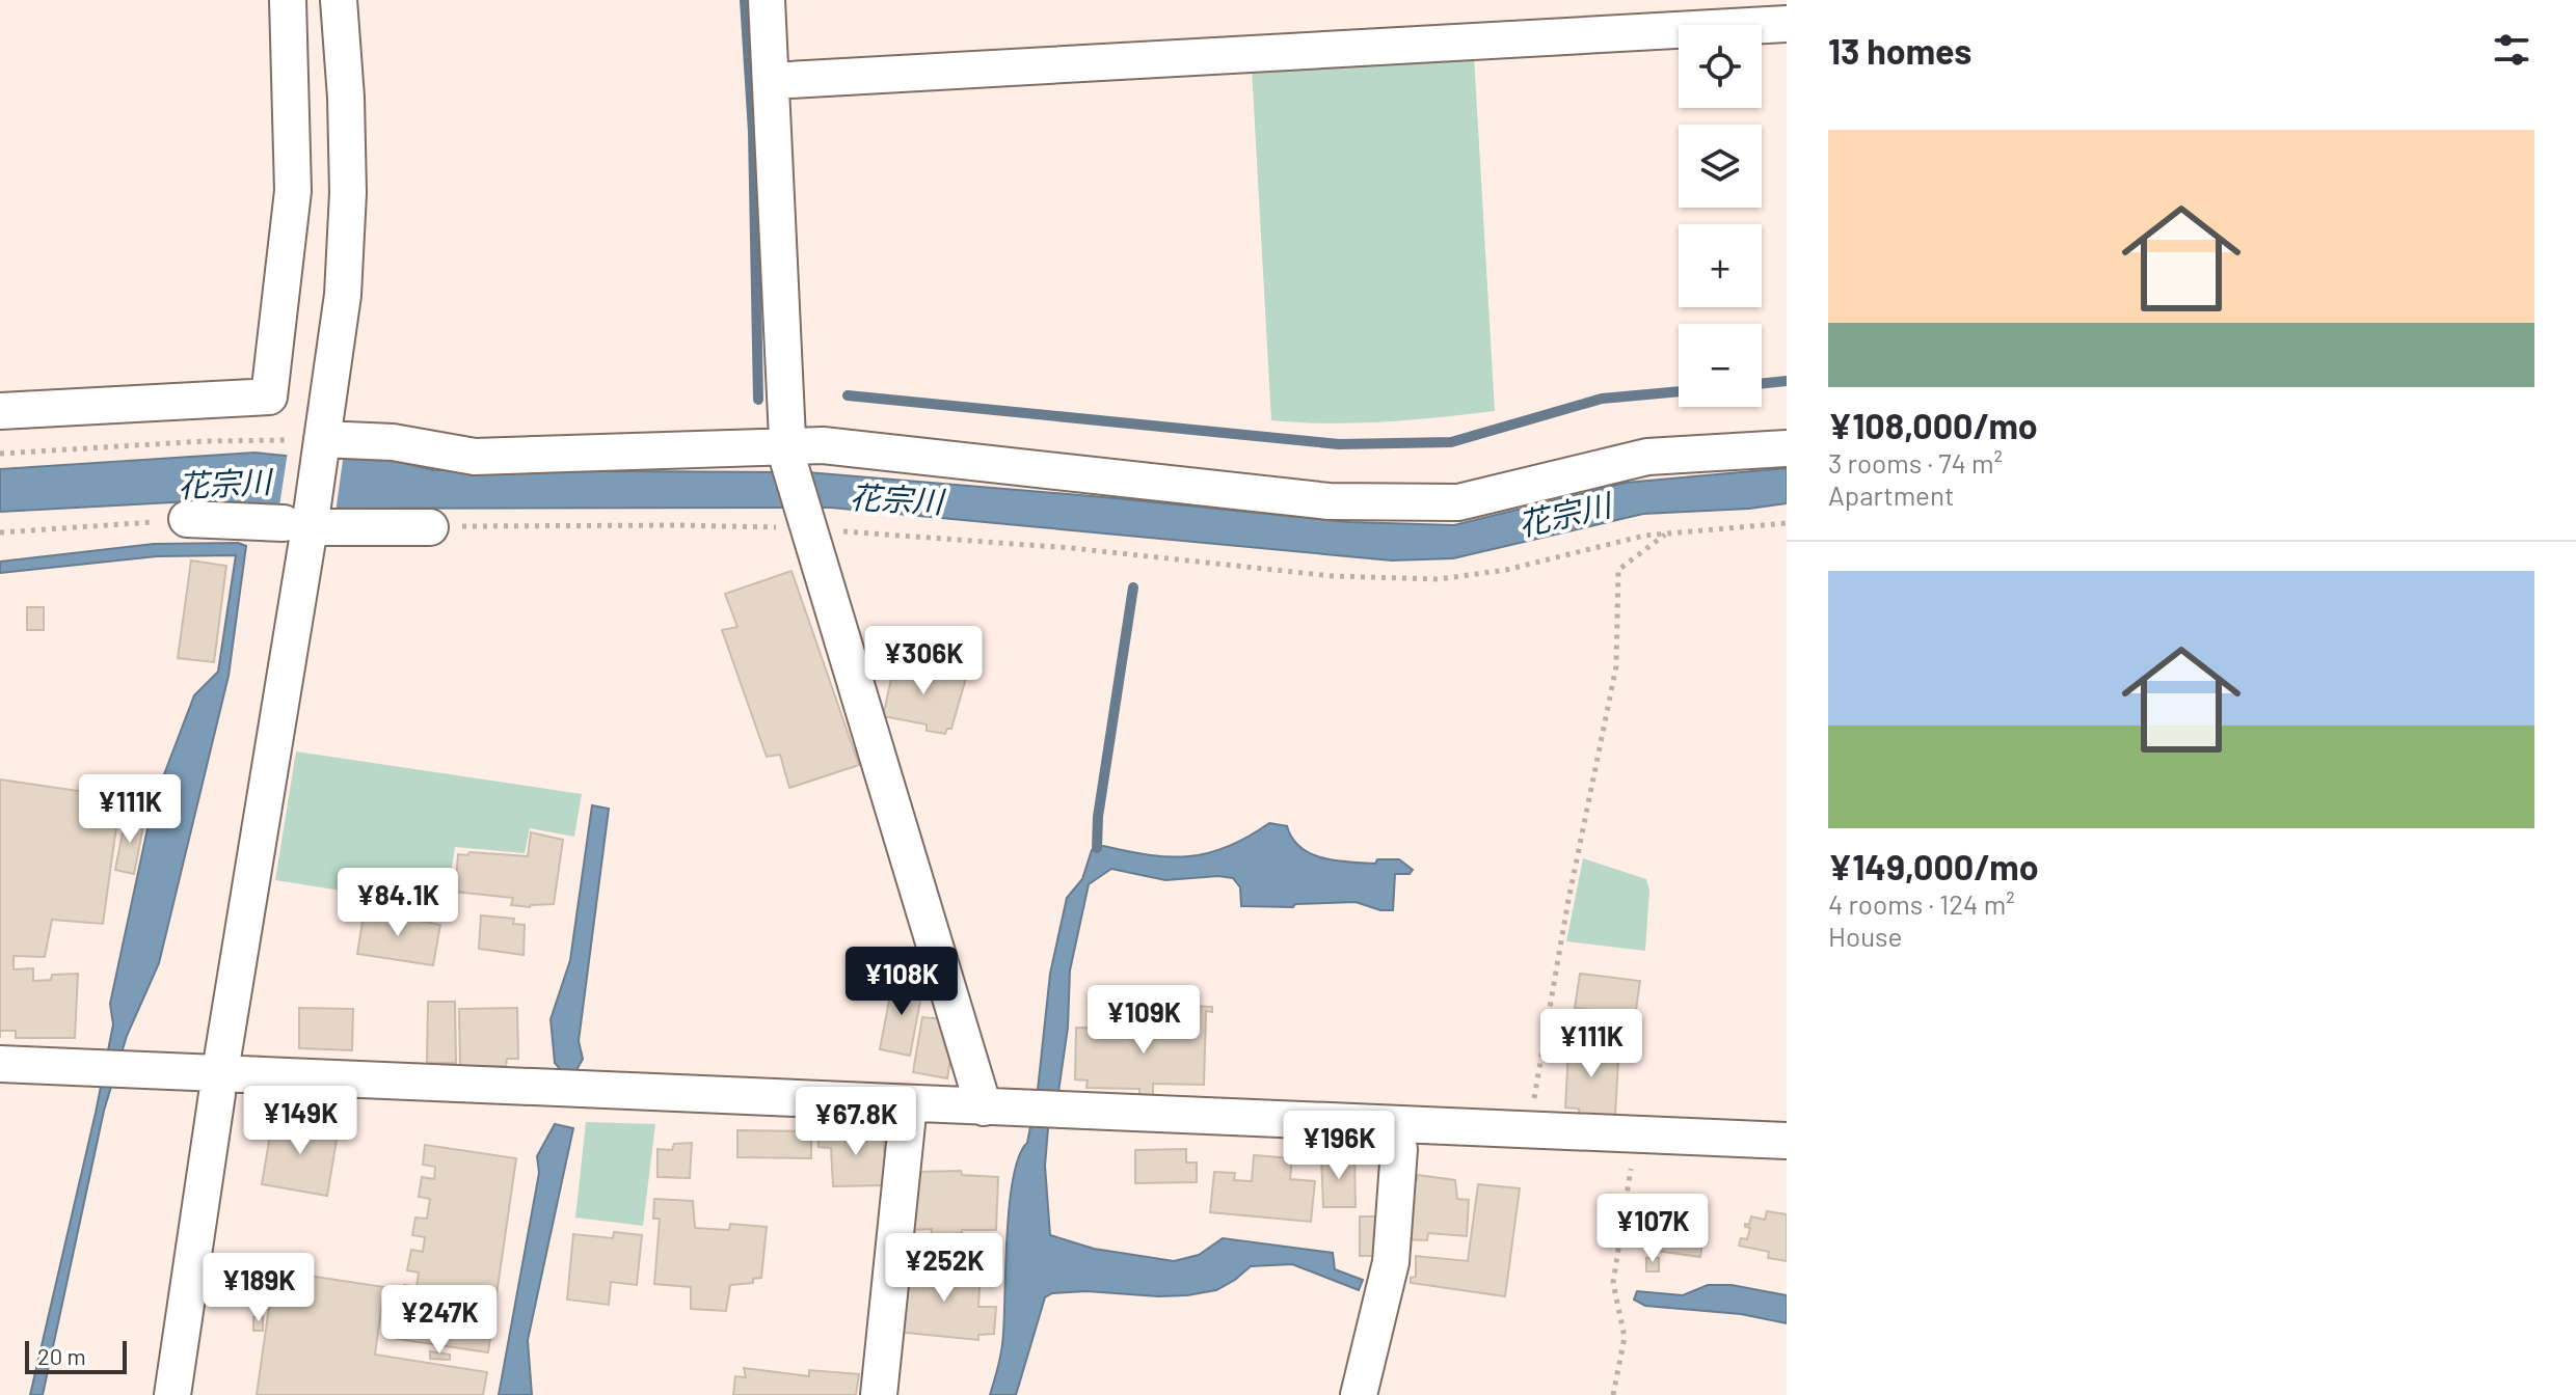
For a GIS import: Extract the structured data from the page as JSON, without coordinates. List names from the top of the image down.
{
  "water": ["花宗川"],
  "scale_bar": "20 m",
  "page": {
    "heading": "13 homes",
    "map_buttons": ["+", "−"],
    "list": [
      {
        "name": "¥108,000/mo",
        "note": "3 rooms · 74 m² · Apartment"
      },
      {
        "name": "¥149,000/mo",
        "note": "4 rooms · 124 m² · House"
      }
    ],
    "price": [
      "¥306K",
      "¥111K",
      "¥84.1K",
      "¥108K",
      "¥109K",
      "¥111K",
      "¥149K",
      "¥67.8K",
      "¥196K",
      "¥107K",
      "¥252K",
      "¥189K",
      "¥247K"
    ],
    "scale": "20 m"
  }
}
